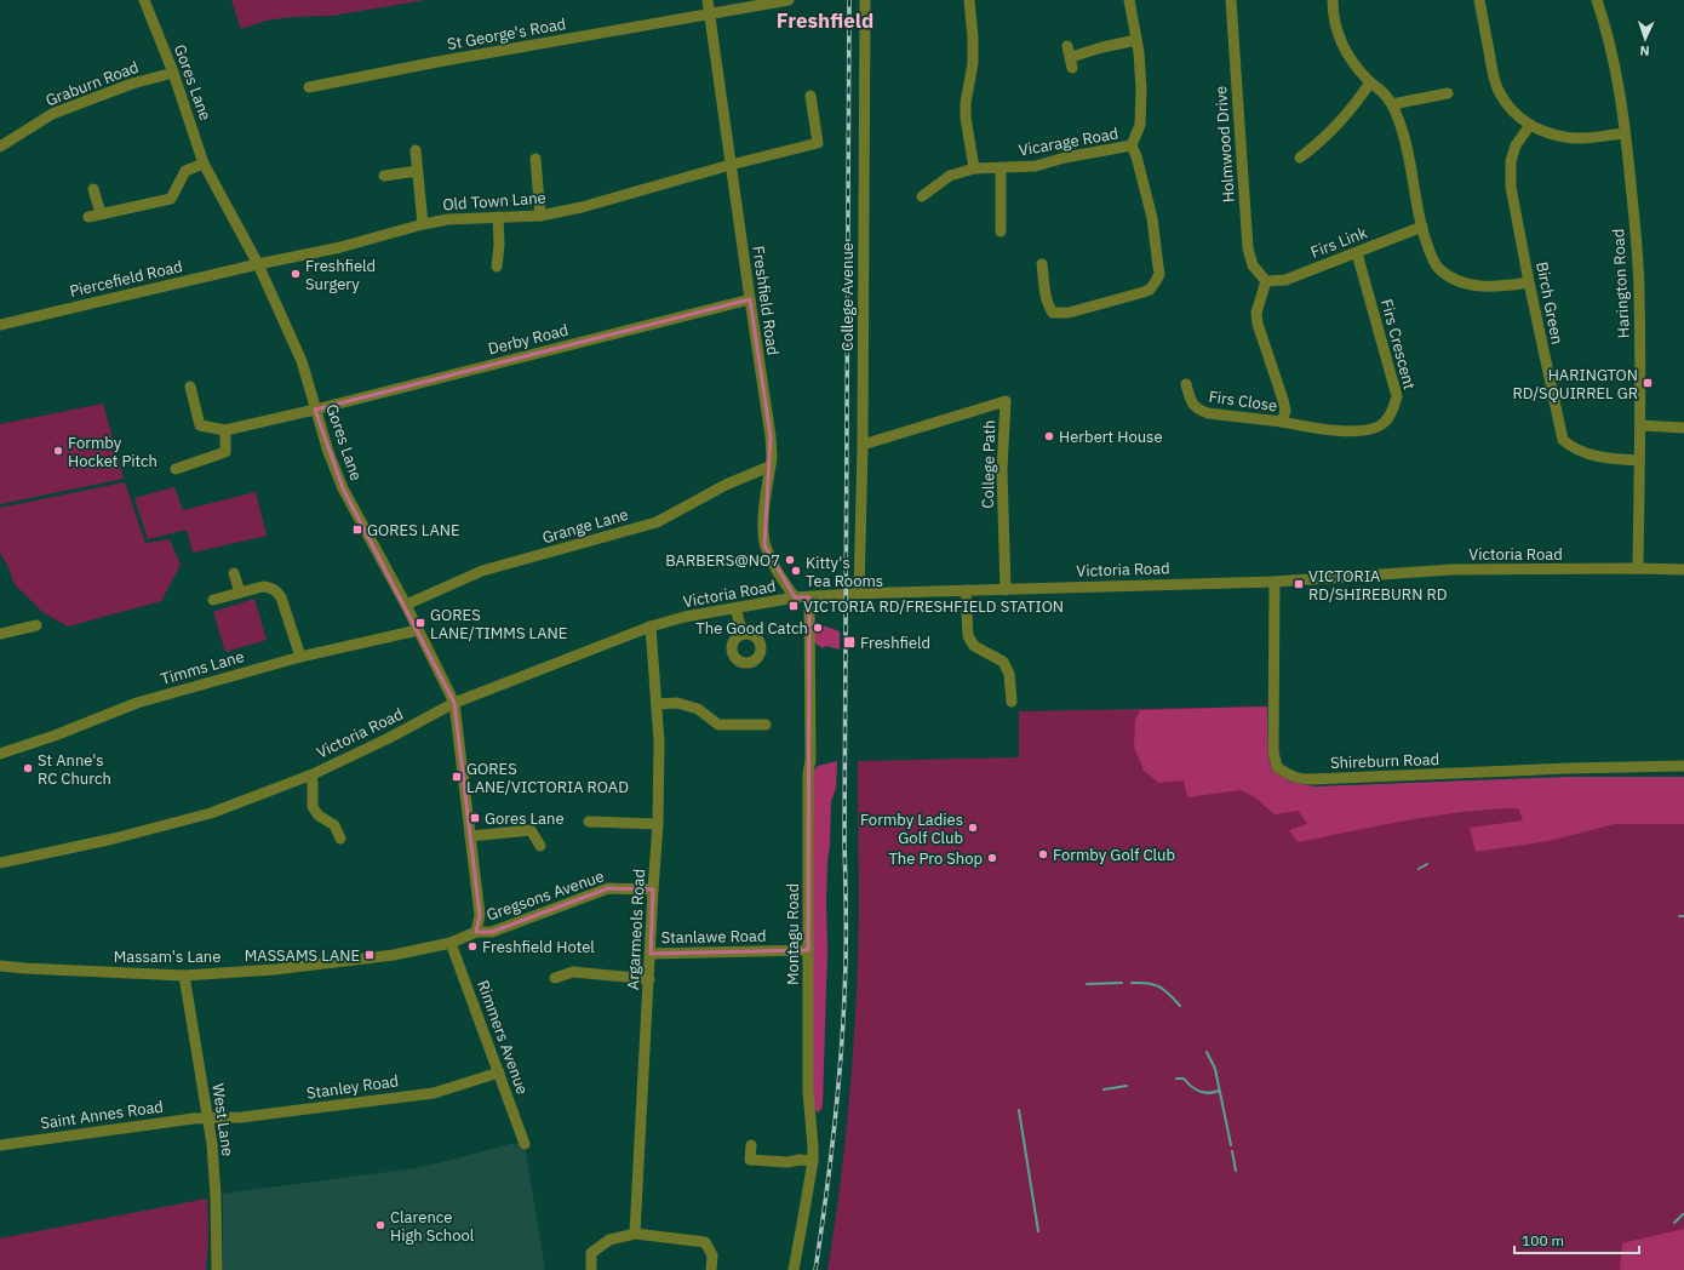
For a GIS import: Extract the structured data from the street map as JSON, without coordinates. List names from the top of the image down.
{
  "streets": {
    "street": [
      "St George's Road",
      "Gores Lane",
      "Graburn Road",
      "Vicarage Road",
      "Holmwood Drive",
      "Old Town Lane",
      "Firs Link",
      "Piercefield Road",
      "Harington Road",
      "College Avenue",
      "Freshfield Road",
      "Birch Green",
      "Derby Road",
      "Firs Crescent",
      "Firs Close",
      "College Path",
      "Grange Lane",
      "Victoria Road",
      "Timms Lane",
      "Shireburn Road",
      "Gregsons Avenue",
      "Argarmeols Road",
      "Montagu Road",
      "Stanlawe Road",
      "Massam's Lane",
      "Rimmers Avenue",
      "Stanley Road",
      "Saint Annes Road",
      "West Lane"
    ]
  },
  "crossings": [
    ["St George's Road", "Freshfield Road"],
    ["Gores Lane", "Graburn Road"],
    ["Gores Lane", "Old Town Lane"],
    ["Gores Lane", "Piercefield Road"],
    ["Gores Lane", "Derby Road"],
    ["Gores Lane", "Grange Lane"],
    ["Gores Lane", "Victoria Road"],
    ["Gores Lane", "Timms Lane"],
    ["Gores Lane", "Gregsons Avenue"],
    ["Gores Lane", "Massam's Lane"],
    ["Holmwood Drive", "Firs Link"],
    ["Old Town Lane", "Piercefield Road"],
    ["Old Town Lane", "Freshfield Road"],
    ["Firs Link", "Firs Crescent"],
    ["Harington Road", "Birch Green"],
    ["Harington Road", "Victoria Road"],
    ["College Avenue", "College Path"],
    ["College Avenue", "Victoria Road"],
    ["Freshfield Road", "Derby Road"],
    ["Freshfield Road", "Grange Lane"],
    ["Freshfield Road", "Victoria Road"],
    ["Firs Crescent", "Firs Close"],
    ["College Path", "Victoria Road"],
    ["Victoria Road", "Shireburn Road"],
    ["Victoria Road", "Argarmeols Road"],
    ["Victoria Road", "Montagu Road"],
    ["Gregsons Avenue", "Argarmeols Road"],
    ["Gregsons Avenue", "Massam's Lane"],
    ["Argarmeols Road", "Stanlawe Road"],
    ["Montagu Road", "Stanlawe Road"],
    ["Massam's Lane", "Rimmers Avenue"],
    ["Massam's Lane", "West Lane"],
    ["Rimmers Avenue", "Stanley Road"],
    ["Stanley Road", "Saint Annes Road"],
    ["Stanley Road", "West Lane"],
    ["Saint Annes Road", "West Lane"]
  ],
  "districts": ["Freshfield"],
  "places": {
    "other": [
      "Freshfield Surgery",
      "Herbert House",
      "Formby Hocket Pitch",
      "BARBERS@NO7",
      "Kitty's Tea Rooms",
      "The Good Catch",
      "St Anne's RC Church",
      "Formby Ladies Golf Club",
      "Formby Golf Club",
      "The Pro Shop",
      "Freshfield Hotel",
      "Clarence High School"
    ],
    "transit": [
      "HARINGTON RD/SQUIRREL GR",
      "GORES LANE",
      "VICTORIA RD/SHIREBURN RD",
      "VICTORIA RD/FRESHFIELD STATION",
      "GORES LANE/TIMMS LANE",
      "Freshfield",
      "GORES LANE/VICTORIA ROAD",
      "Gores Lane",
      "MASSAMS LANE"
    ]
  },
  "scale_bar": "100 m",
  "north": "bottom"
}
